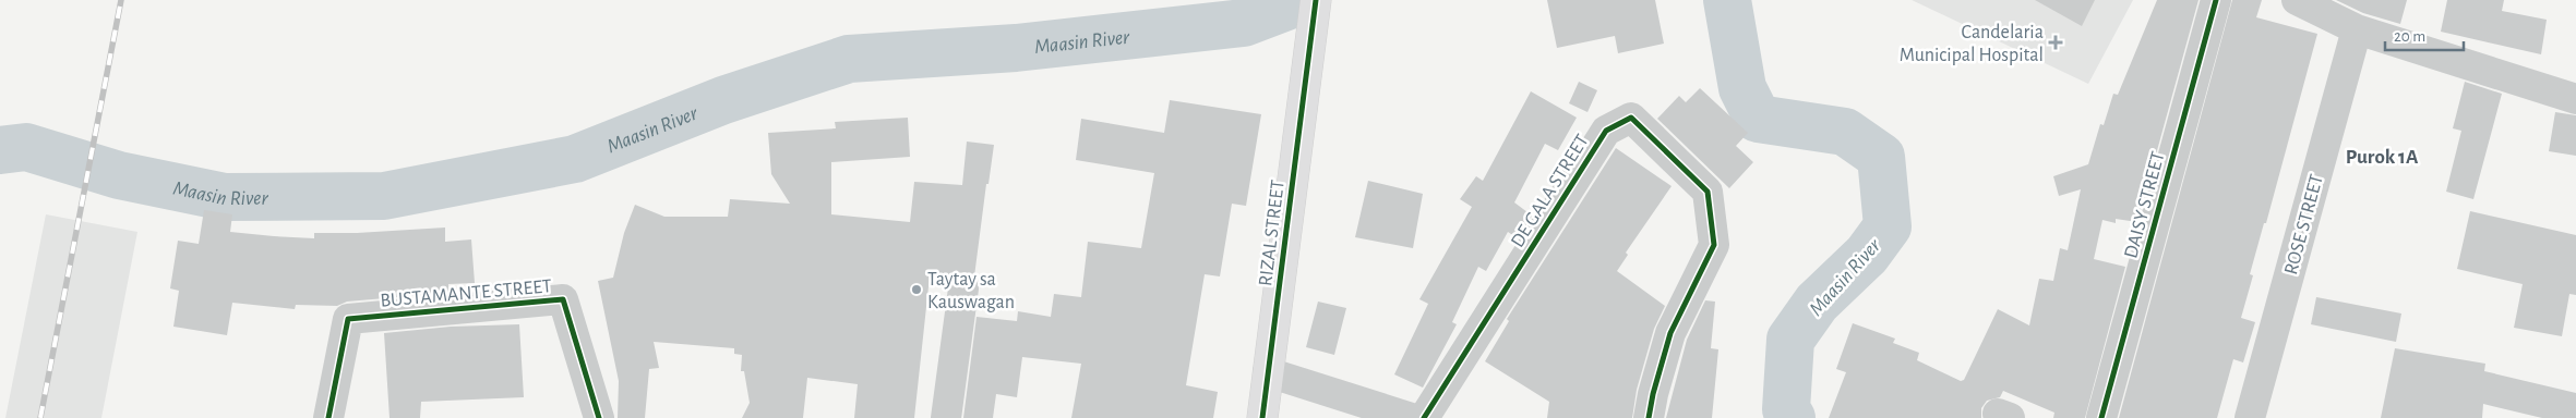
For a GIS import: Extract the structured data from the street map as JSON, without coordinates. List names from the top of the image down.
{
  "streets": {
    "main road": ["RIZAL STREET"],
    "street": [
      "DE GALA STREET",
      "DAISY STREET",
      "ROSE STREET",
      "BUSTAMANTE STREET"
    ]
  },
  "districts": ["Purok 1A"],
  "water": ["Maasin River"],
  "places": {
    "health": ["Candelaria Municipal Hospital"],
    "other": ["Taytay sa Kauswagan"]
  },
  "scale_bar": "20 m"
}
